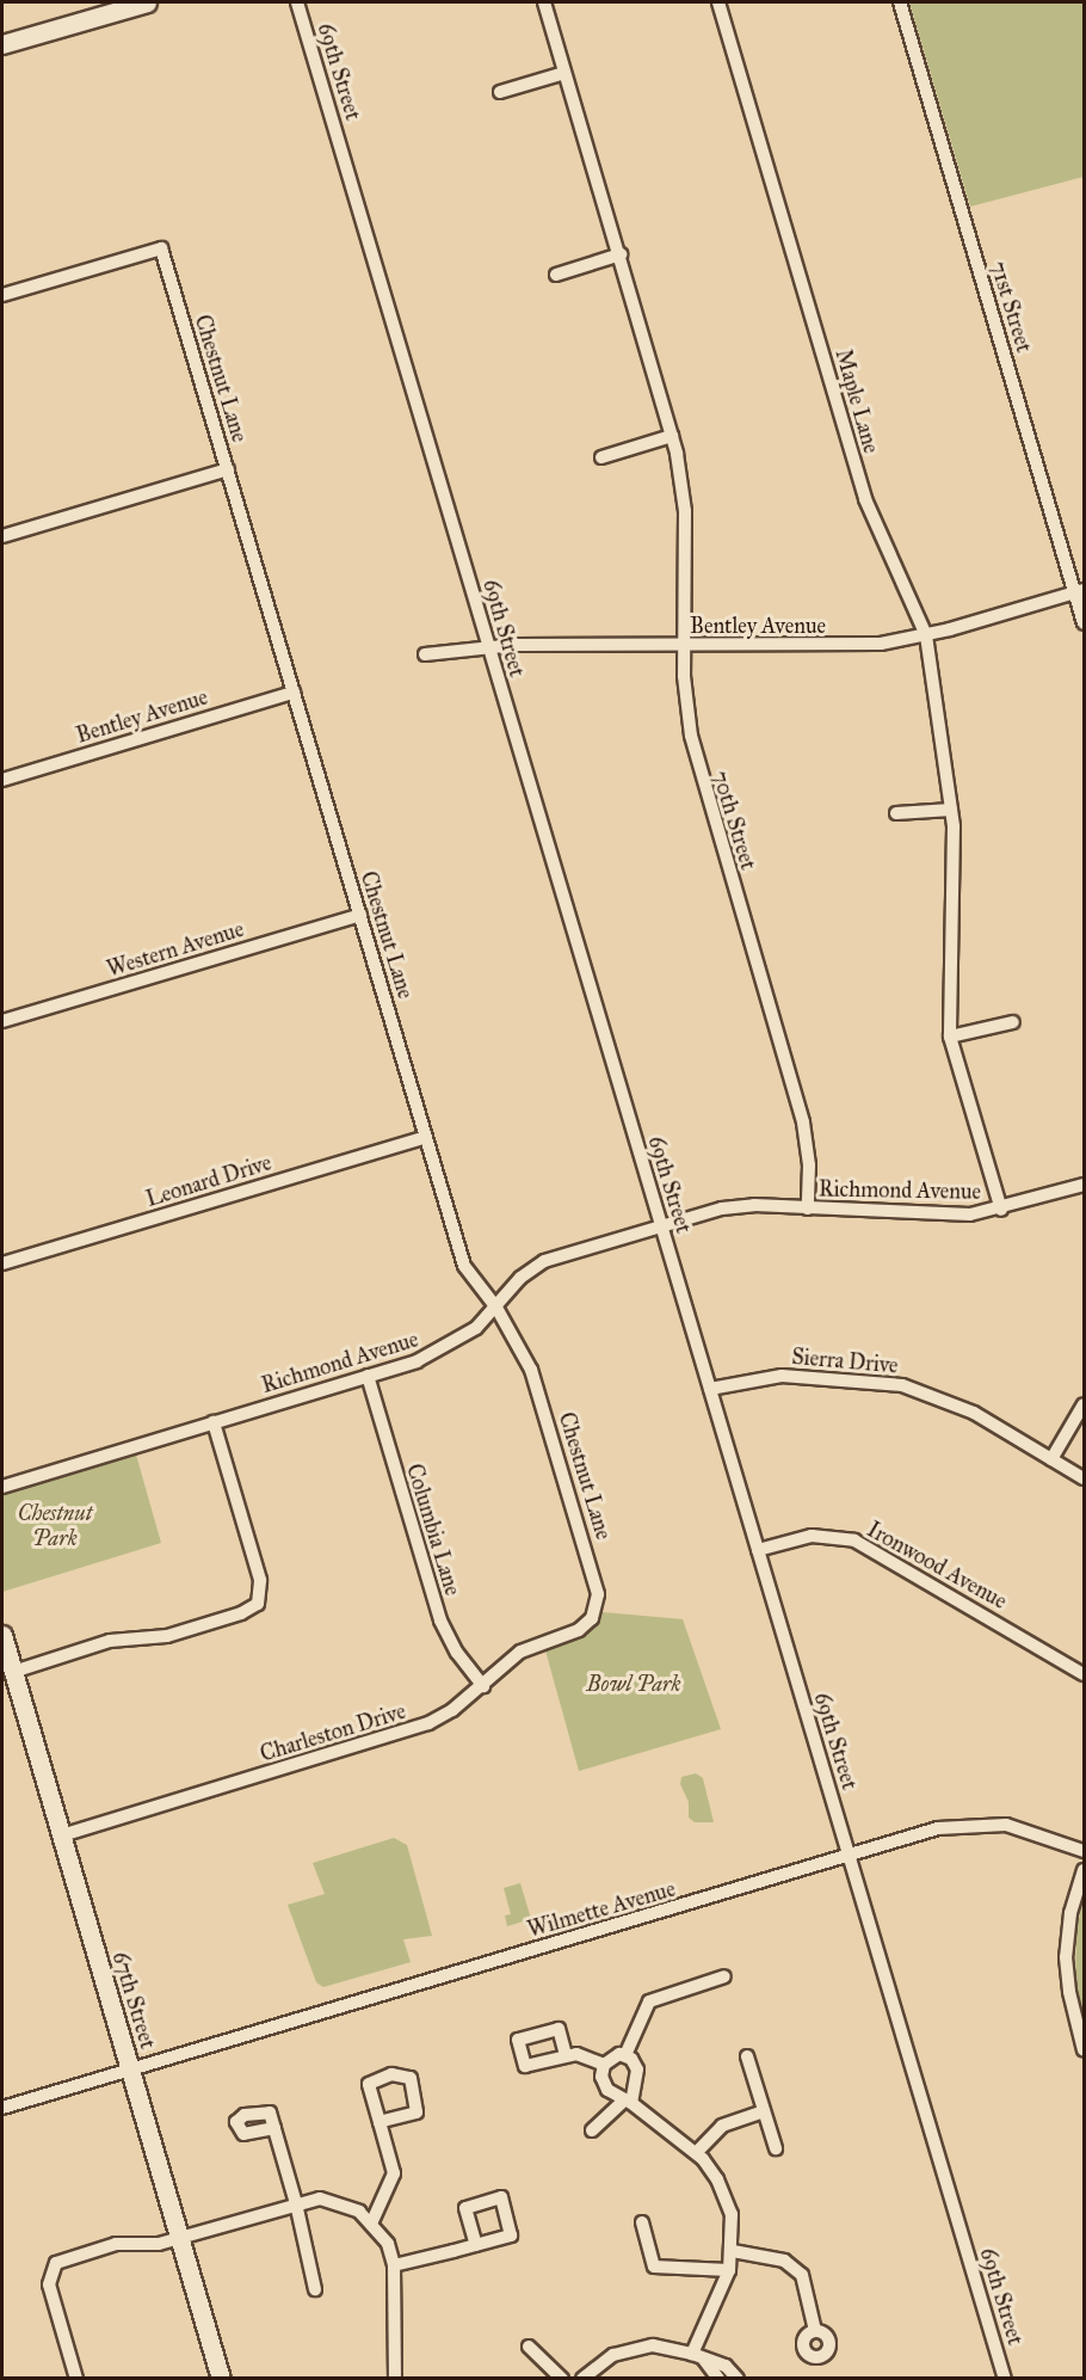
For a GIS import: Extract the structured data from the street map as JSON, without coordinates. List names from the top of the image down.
{
  "streets": {
    "street": [
      "69th Street",
      "71st Street",
      "Chestnut Lane",
      "Maple Lane",
      "Bentley Avenue",
      "70th Street",
      "Western Avenue",
      "Leonard Drive",
      "Richmond Avenue",
      "Sierra Drive",
      "Columbia Lane",
      "Ironwood Avenue",
      "Charleston Drive",
      "Wilmette Avenue",
      "67th Street"
    ]
  },
  "crossings": [
    ["69th Street", "Bentley Avenue"],
    ["69th Street", "Richmond Avenue"],
    ["69th Street", "Sierra Drive"],
    ["69th Street", "Ironwood Avenue"],
    ["69th Street", "Wilmette Avenue"],
    ["71st Street", "Bentley Avenue"],
    ["Chestnut Lane", "Bentley Avenue"],
    ["Chestnut Lane", "Western Avenue"],
    ["Chestnut Lane", "Leonard Drive"],
    ["Chestnut Lane", "Richmond Avenue"],
    ["Chestnut Lane", "Charleston Drive"],
    ["Maple Lane", "Bentley Avenue"],
    ["Maple Lane", "Richmond Avenue"],
    ["Bentley Avenue", "70th Street"],
    ["70th Street", "Richmond Avenue"],
    ["Richmond Avenue", "Columbia Lane"],
    ["Columbia Lane", "Charleston Drive"],
    ["Charleston Drive", "67th Street"],
    ["Wilmette Avenue", "67th Street"]
  ],
  "parks": ["Chestnut Park", "Bowl Park"]
}
